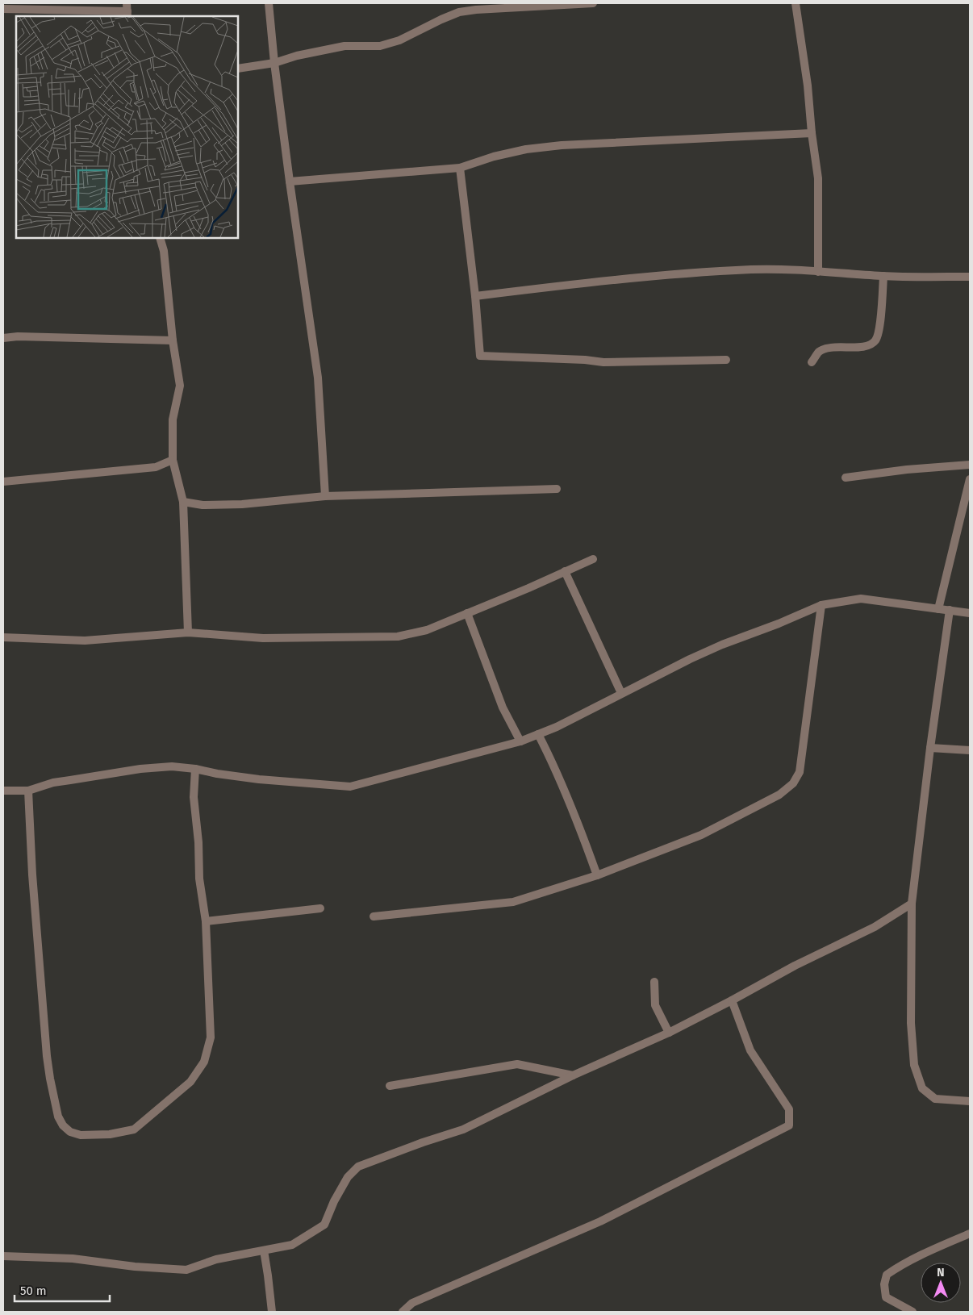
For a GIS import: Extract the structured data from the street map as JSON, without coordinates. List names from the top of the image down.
{
  "scale_bar": "50 m",
  "north": "top"
}
